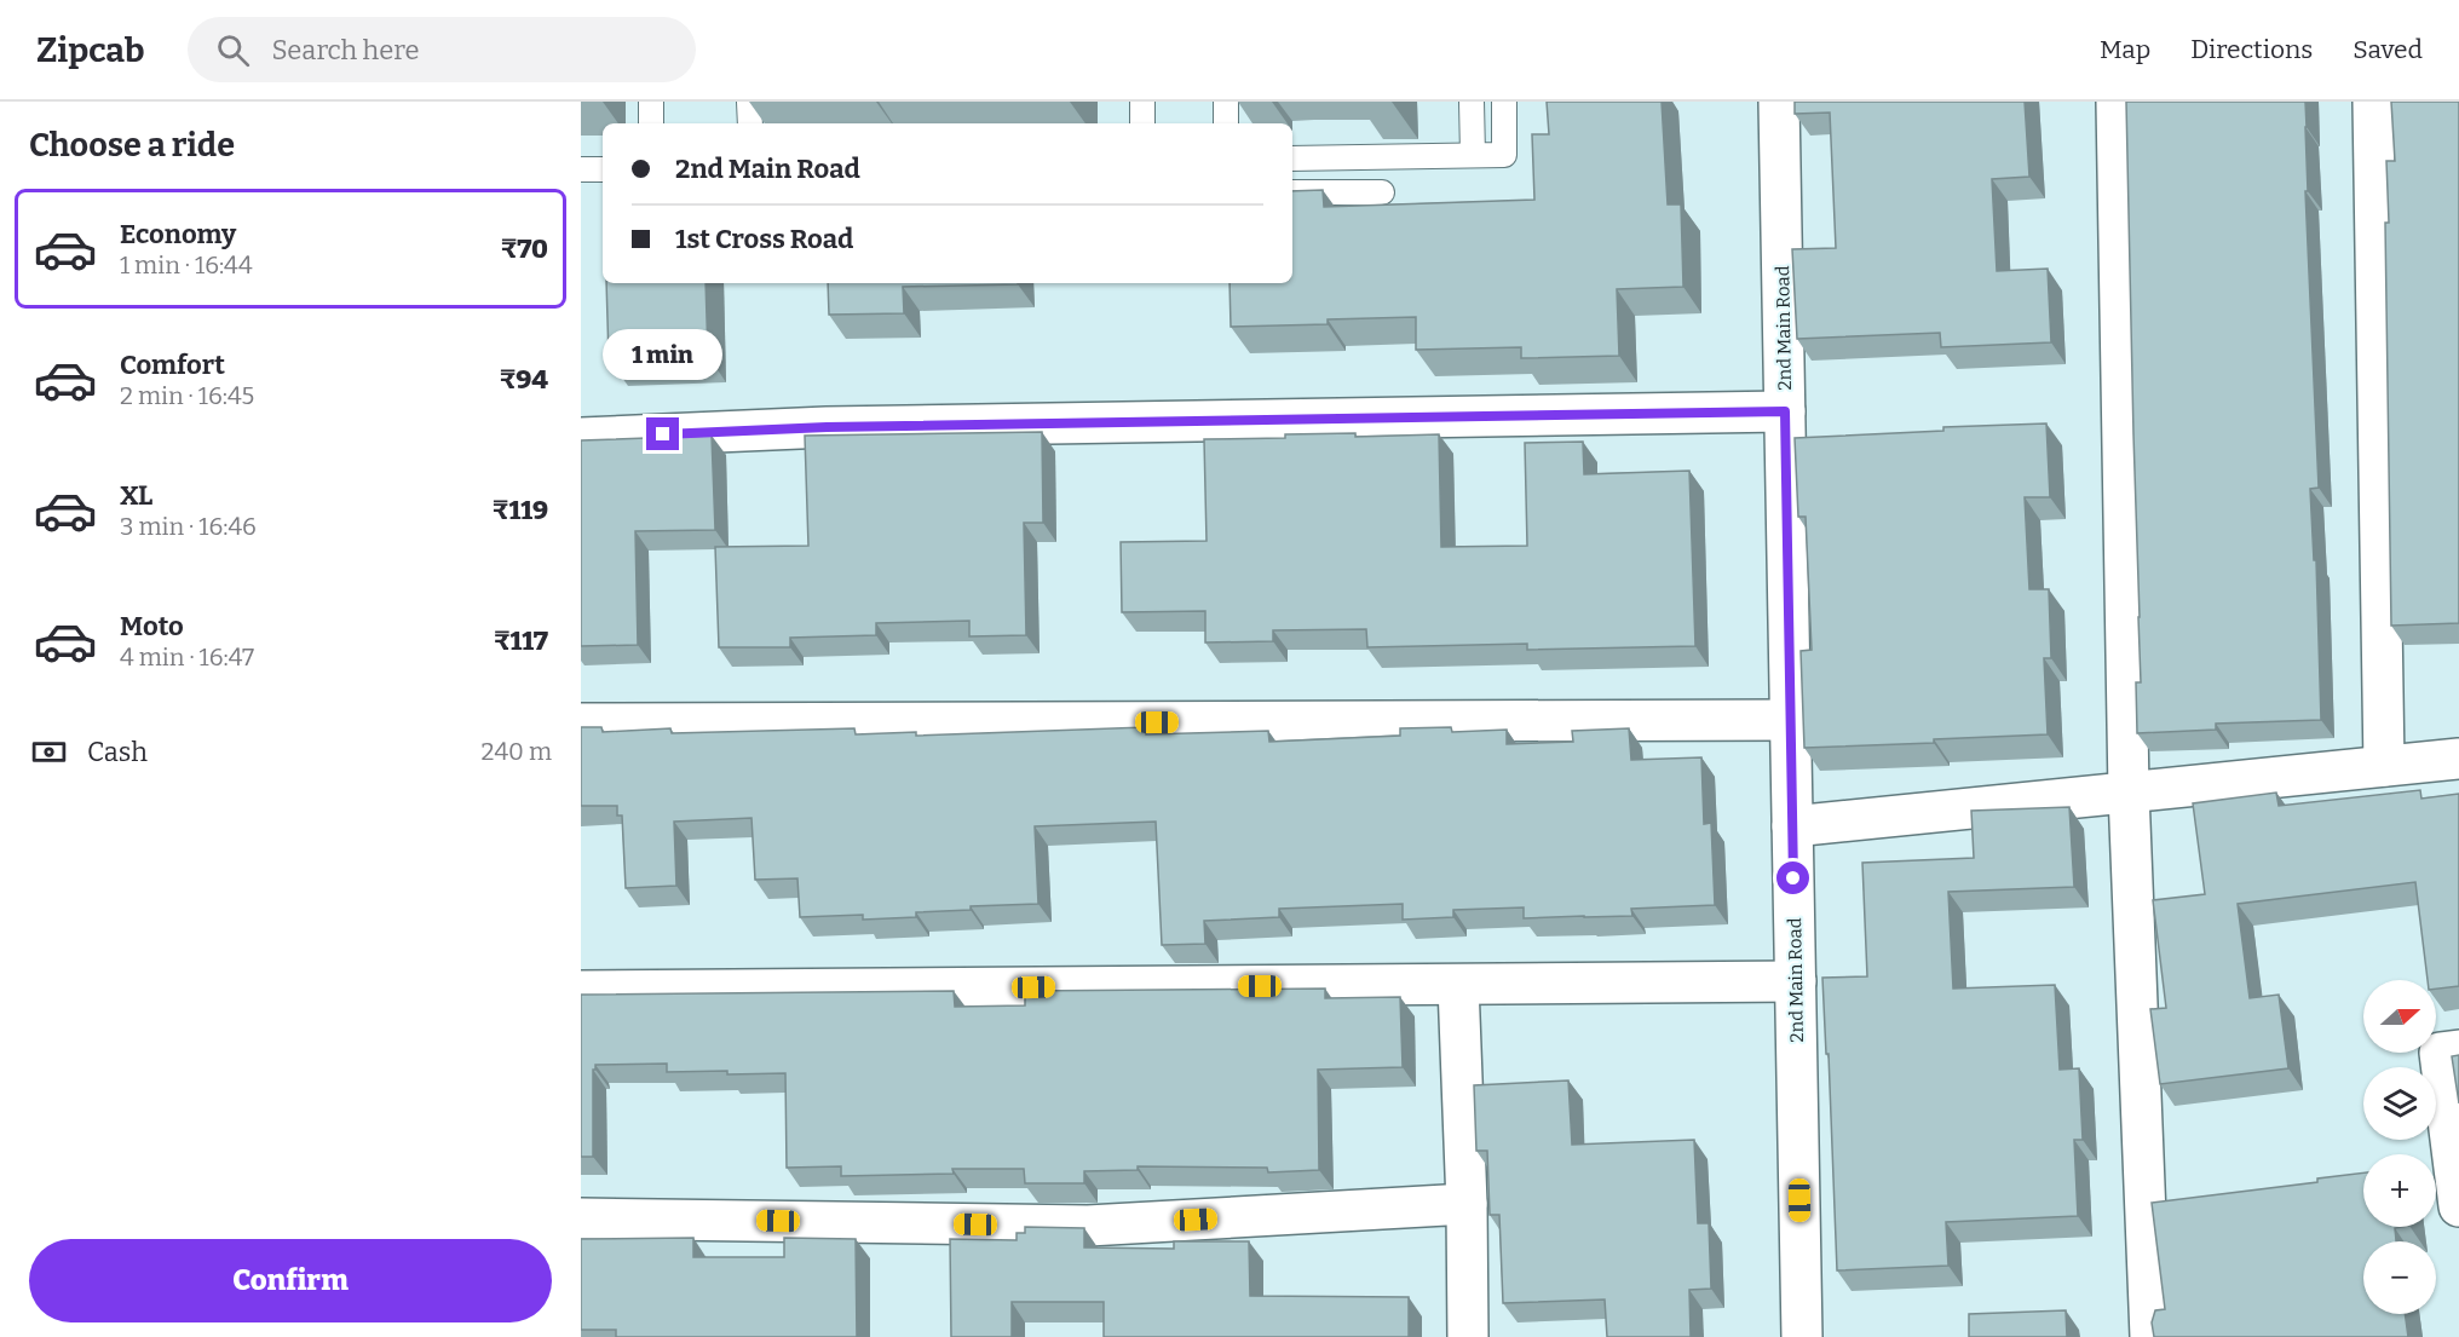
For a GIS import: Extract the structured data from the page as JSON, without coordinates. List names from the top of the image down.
{
  "streets": {
    "street": ["2nd Main Road"]
  },
  "north": "right",
  "page": {
    "header": "Zipcab",
    "search": "Search here",
    "nav": ["Map", "Directions", "Saved"],
    "heading": "Choose a ride",
    "banner": ["2nd Main Road", "1st Cross Road"],
    "list": [
      {
        "name": "Economy",
        "note": "1 min · 16:44",
        "value": "₹70"
      },
      {
        "name": "Comfort",
        "note": "2 min · 16:45",
        "value": "₹94"
      },
      {
        "name": "XL",
        "note": "3 min · 16:46",
        "value": "₹119"
      },
      {
        "name": "Moto",
        "note": "4 min · 16:47",
        "value": "₹117"
      }
    ],
    "bubble": "1 min",
    "pay": ["Cash", "240 m"],
    "map_buttons": ["+", "−"],
    "buttons": "Confirm"
  }
}
